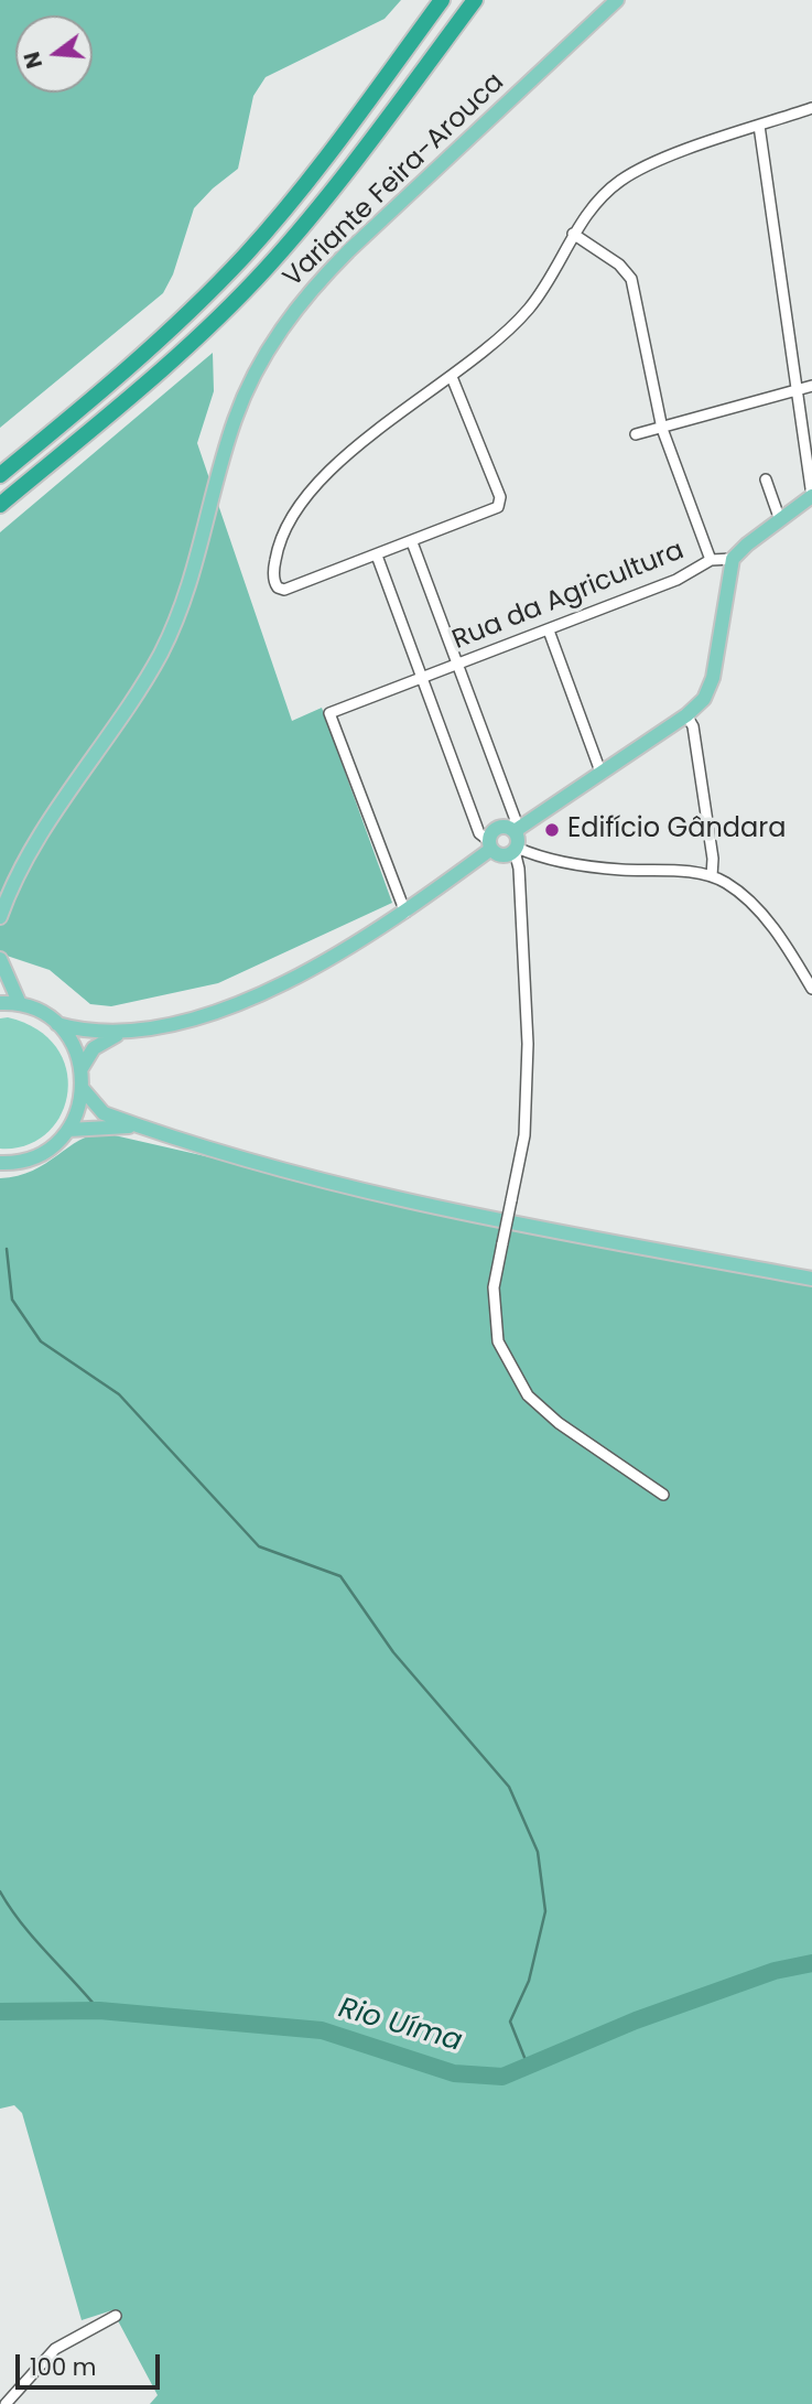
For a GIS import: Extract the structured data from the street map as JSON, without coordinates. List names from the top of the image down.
{
  "streets": {
    "main road": ["Variante Feira-Arouca"],
    "street": ["Rua da Agricultura"]
  },
  "water": ["Rio Uíma"],
  "places": ["Edifício Gândara"],
  "scale_bar": "100 m",
  "north": "left"
}
